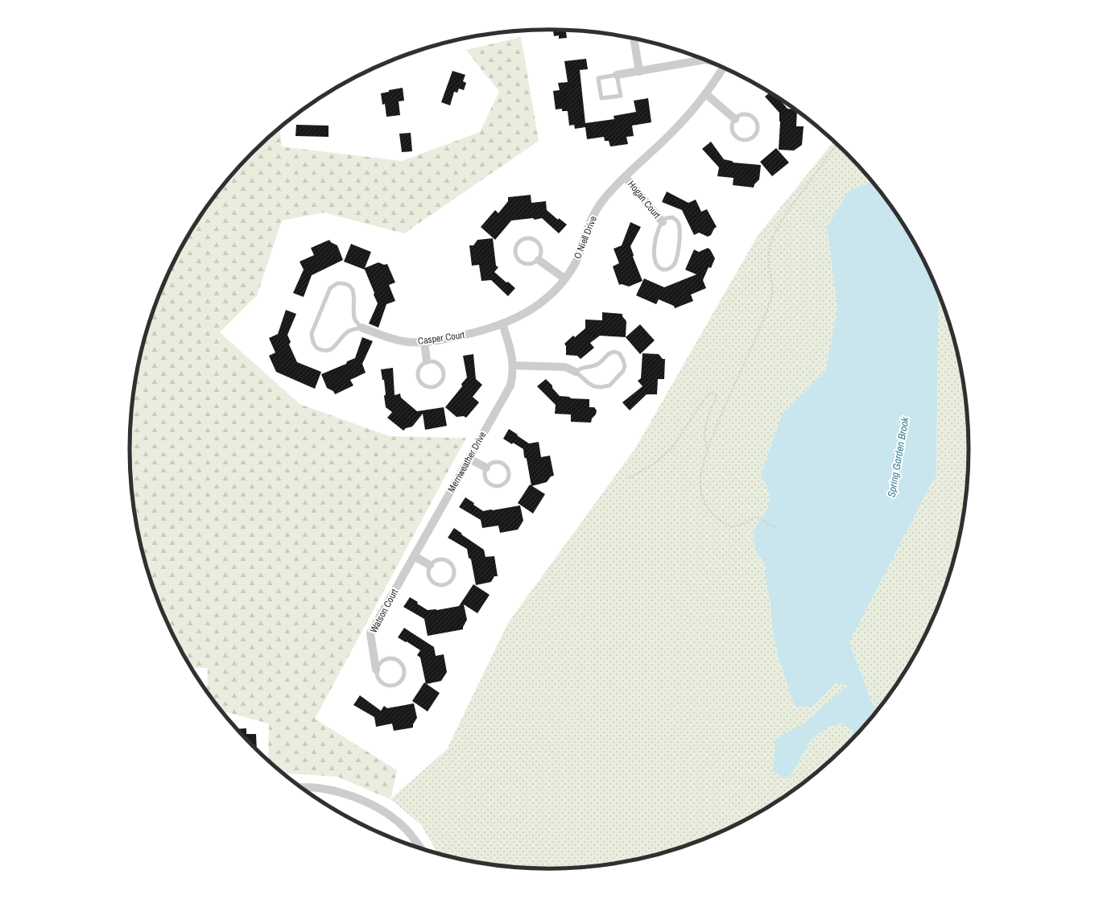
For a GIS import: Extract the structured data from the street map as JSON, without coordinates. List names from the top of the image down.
{
  "streets": {
    "street": [
      "Hogan Court",
      "O Niell Drive",
      "Casper Court",
      "Merriweather Drive",
      "Watson Court"
    ]
  },
  "crossings": [
    ["Hogan Court", "O Niell Drive"],
    ["O Niell Drive", "Casper Court"],
    ["Merriweather Drive", "Watson Court"]
  ],
  "water": ["Spring Garden Brook"]
}
